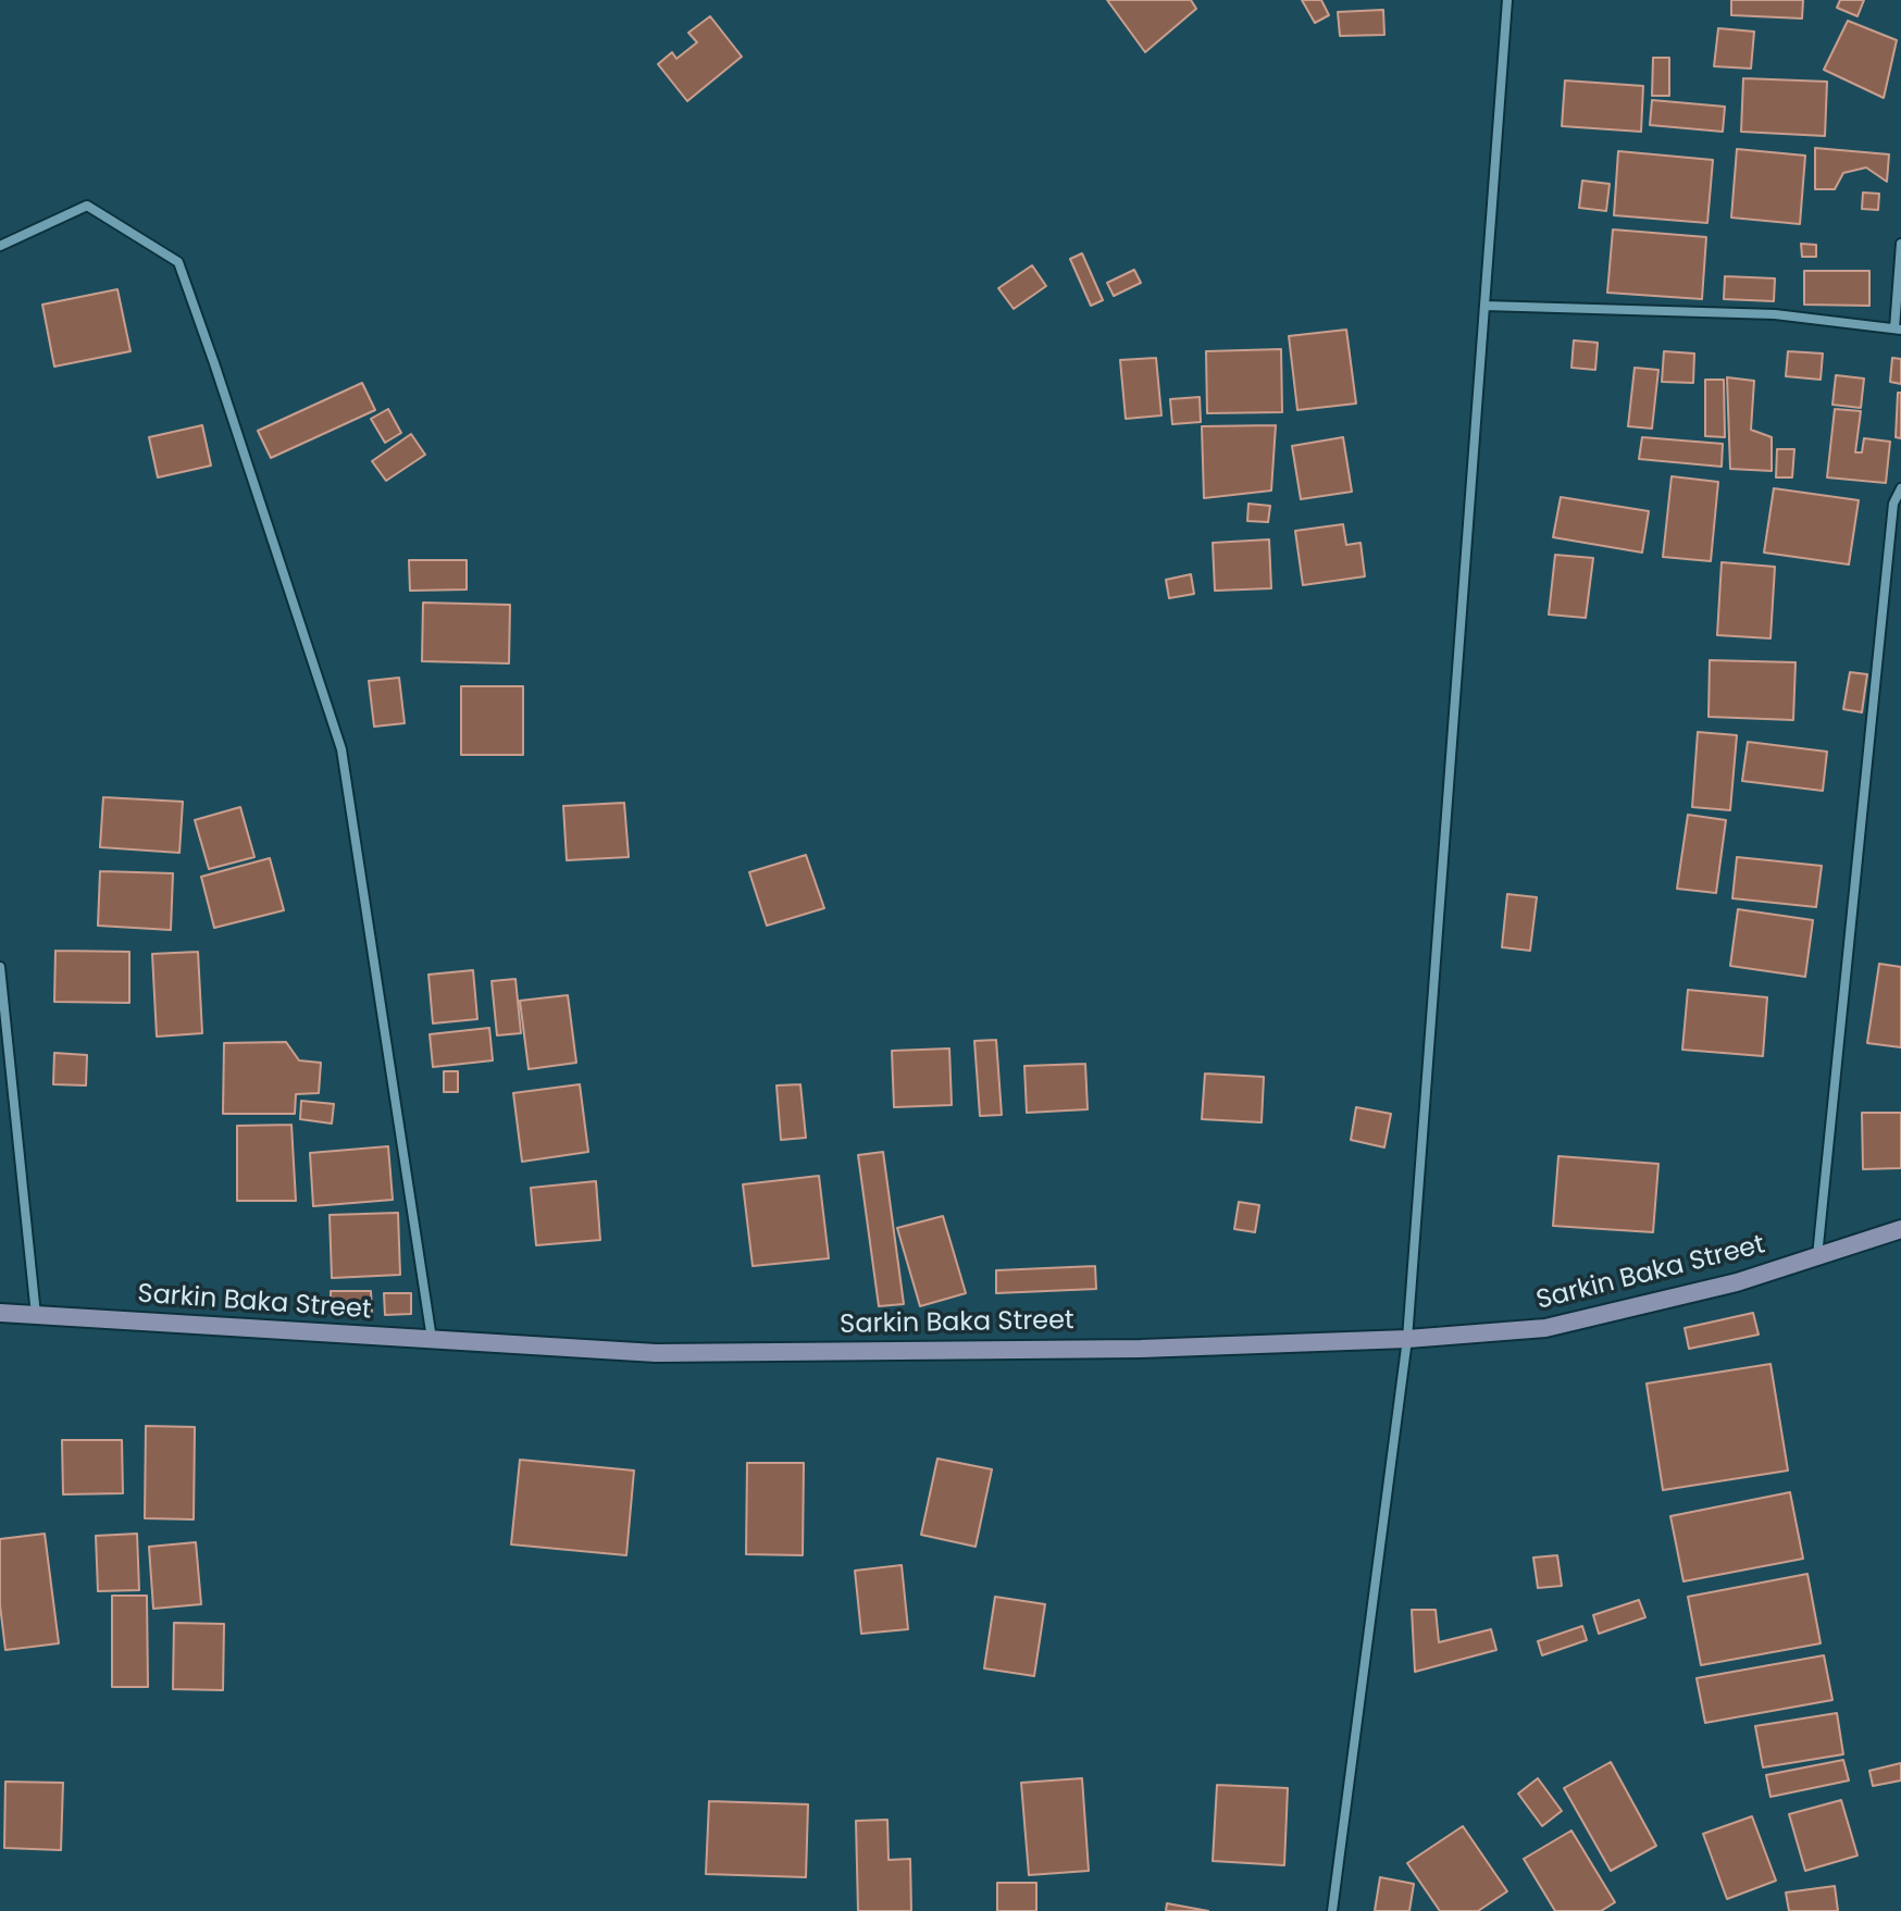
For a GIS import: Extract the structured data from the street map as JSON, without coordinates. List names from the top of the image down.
{
  "streets": {
    "street": ["Sarkin Baka Street"]
  }
}
